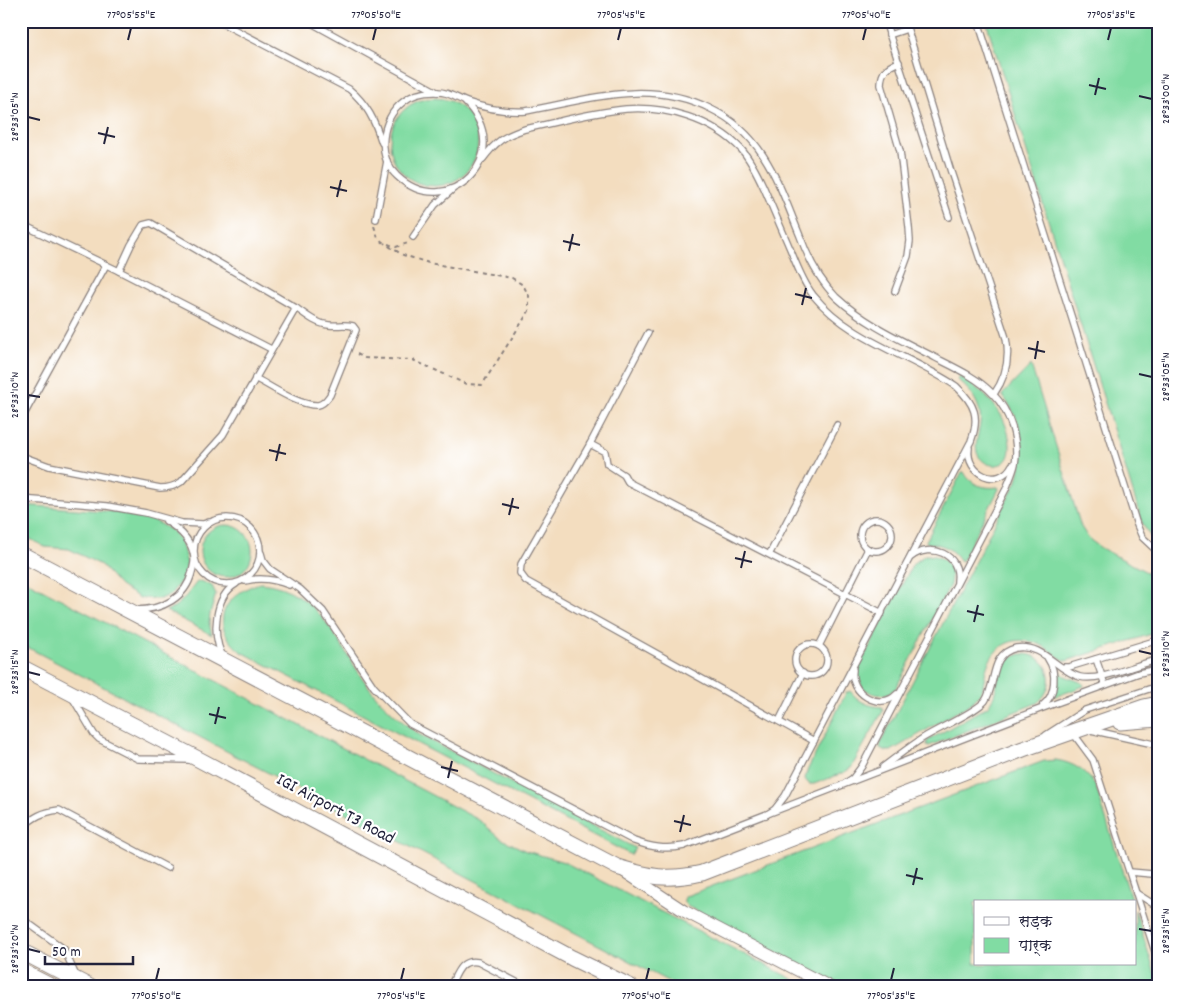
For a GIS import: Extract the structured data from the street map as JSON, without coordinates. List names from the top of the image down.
{
  "streets": {
    "main road": ["IGI Airport T3 Road"]
  },
  "legend": ["सड़क", "पार्क"],
  "scale_bar": "50 m",
  "coordinates": [
    "77°05'55\"E",
    "77°05'50\"E",
    "77°05'45\"E",
    "77°05'40\"E",
    "77°05'35\"E",
    "28°33'00\"N",
    "28°33'05\"N",
    "28°33'10\"N",
    "28°33'15\"N",
    "28°33'20\"N"
  ]
}
